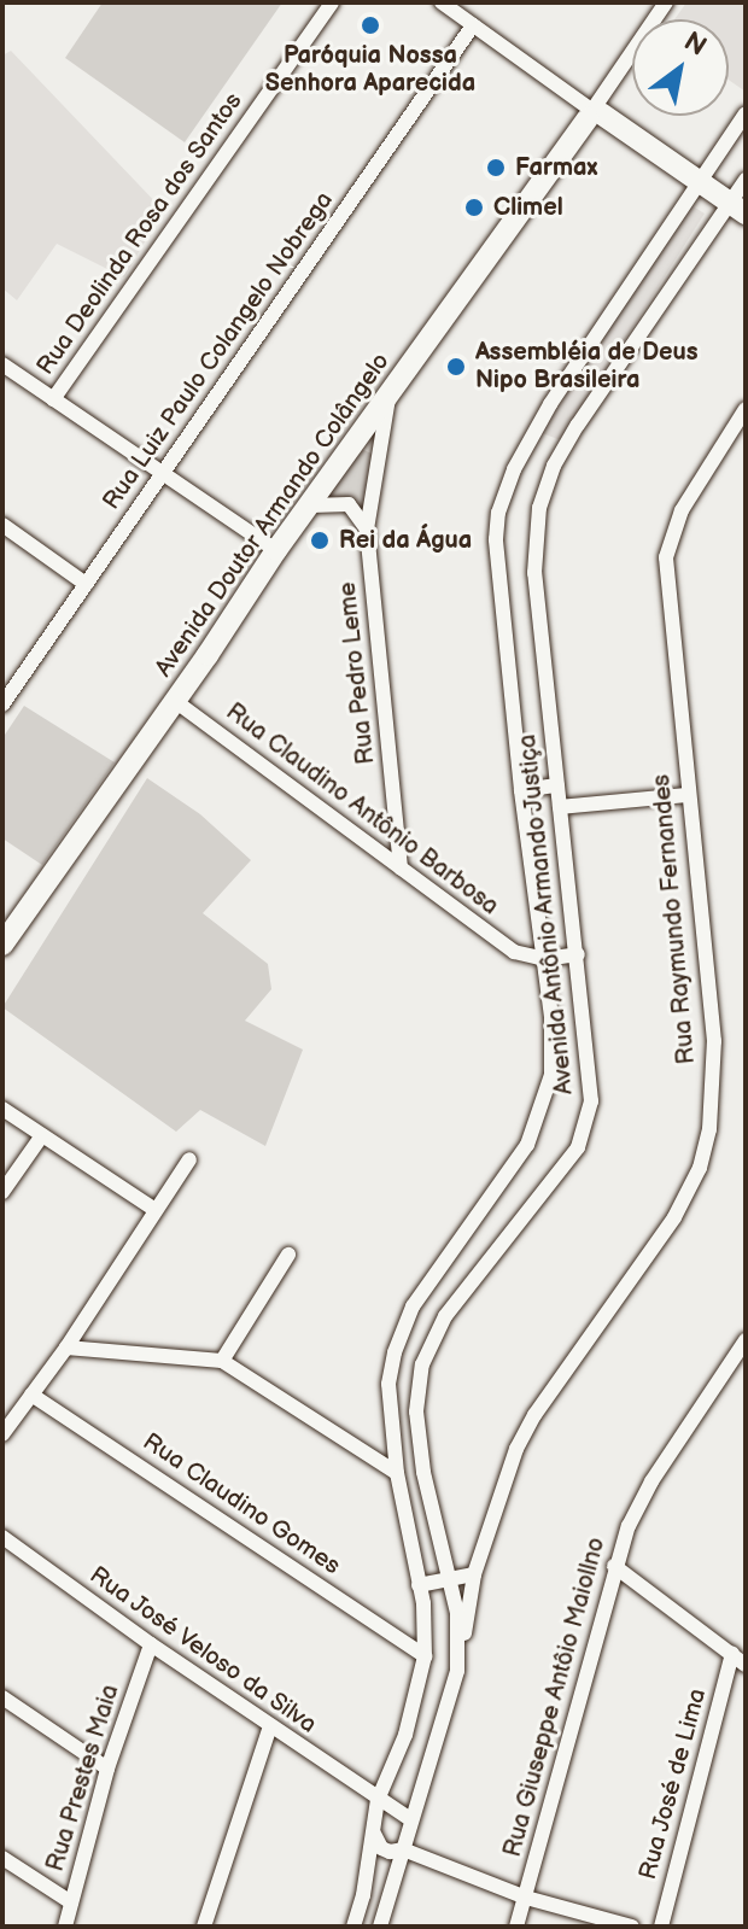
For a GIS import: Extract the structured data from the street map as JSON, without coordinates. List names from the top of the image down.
{
  "streets": {
    "street": [
      "Rua Deolinda Rosa dos Santos",
      "Rua Luiz Paulo Colangelo Nobrega",
      "Avenida Doutor Armando Colângelo",
      "Rua Pedro Leme",
      "Rua Claudino Antônio Barbosa",
      "Avenida Antônio Armando Justiça",
      "Rua Raymundo Fernandes",
      "Rua Claudino Gomes",
      "Rua José Veloso da Silva",
      "Rua Giuseppe Antôio Maiollno",
      "Rua Prestes Maia",
      "Rua José de Lima"
    ]
  },
  "crossings": [
    ["Avenida Doutor Armando Colângelo", "Rua Pedro Leme"],
    ["Avenida Doutor Armando Colângelo", "Rua Claudino Antônio Barbosa"],
    ["Rua Pedro Leme", "Rua Claudino Antônio Barbosa"],
    ["Rua Claudino Antônio Barbosa", "Avenida Antônio Armando Justiça"],
    ["Avenida Antônio Armando Justiça", "Rua Raymundo Fernandes"],
    ["Avenida Antônio Armando Justiça", "Rua Claudino Gomes"],
    ["Avenida Antônio Armando Justiça", "Rua José Veloso da Silva"],
    ["Rua José Veloso da Silva", "Rua Prestes Maia"]
  ],
  "places": [
    "Paróquia Nossa Senhora Aparecida",
    "Farmax",
    "Climel",
    "Assembléia de Deus Nipo Brasileira",
    "Rei da Água"
  ],
  "north": "top right"
}
